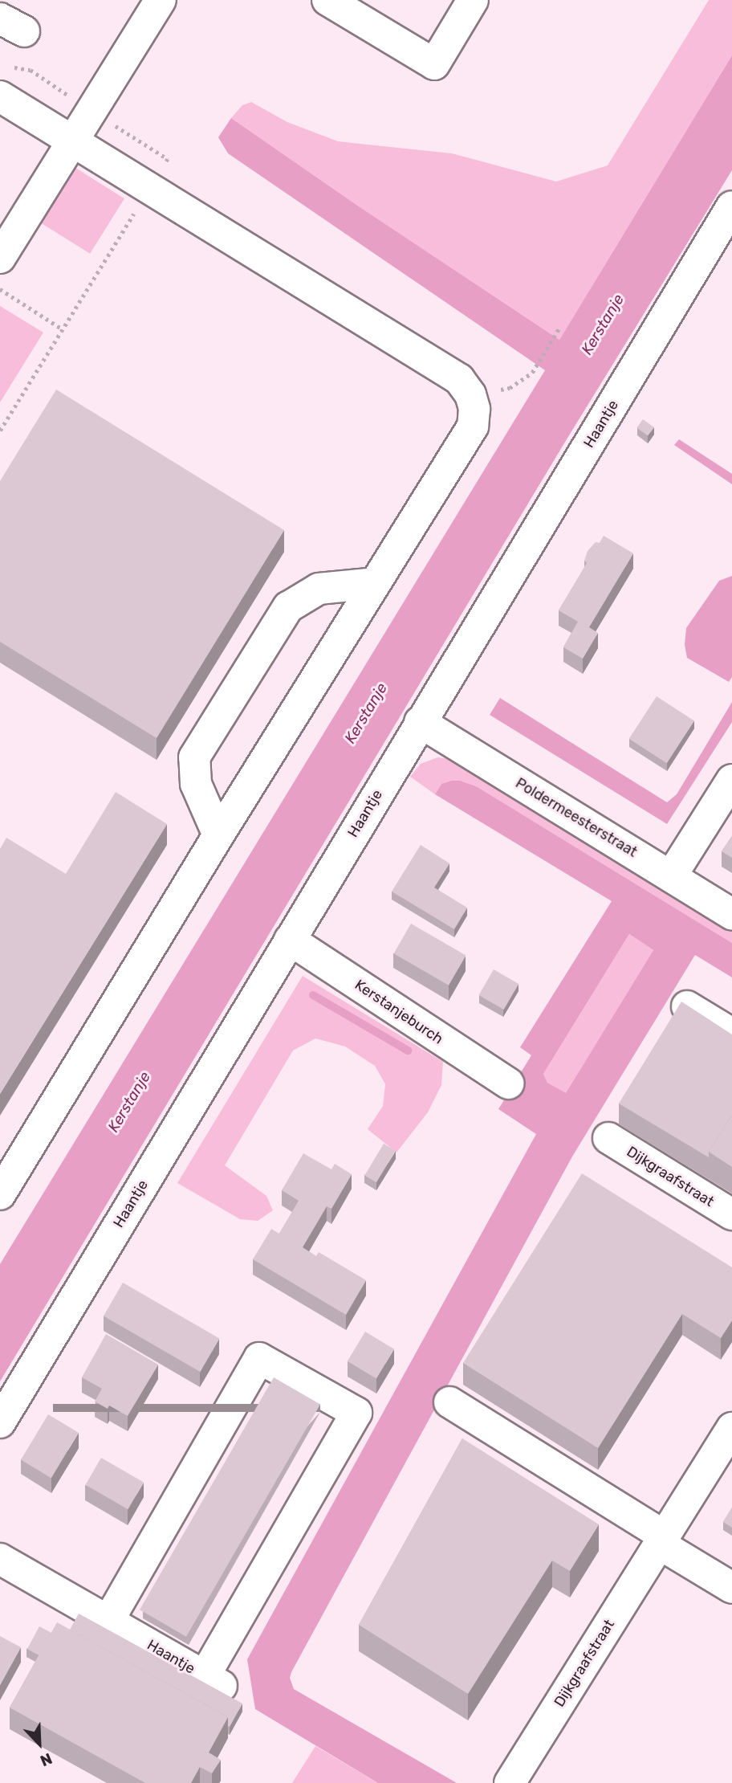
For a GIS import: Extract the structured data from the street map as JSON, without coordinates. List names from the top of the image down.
{
  "streets": {
    "street": [
      "Haantje",
      "Poldermeesterstraat",
      "Kerstanjeburch",
      "Dijkgraafstraat"
    ]
  },
  "crossings": [
    ["Haantje", "Poldermeesterstraat"],
    ["Haantje", "Kerstanjeburch"]
  ],
  "water": ["Kerstanje"],
  "north": "bottom right"
}
